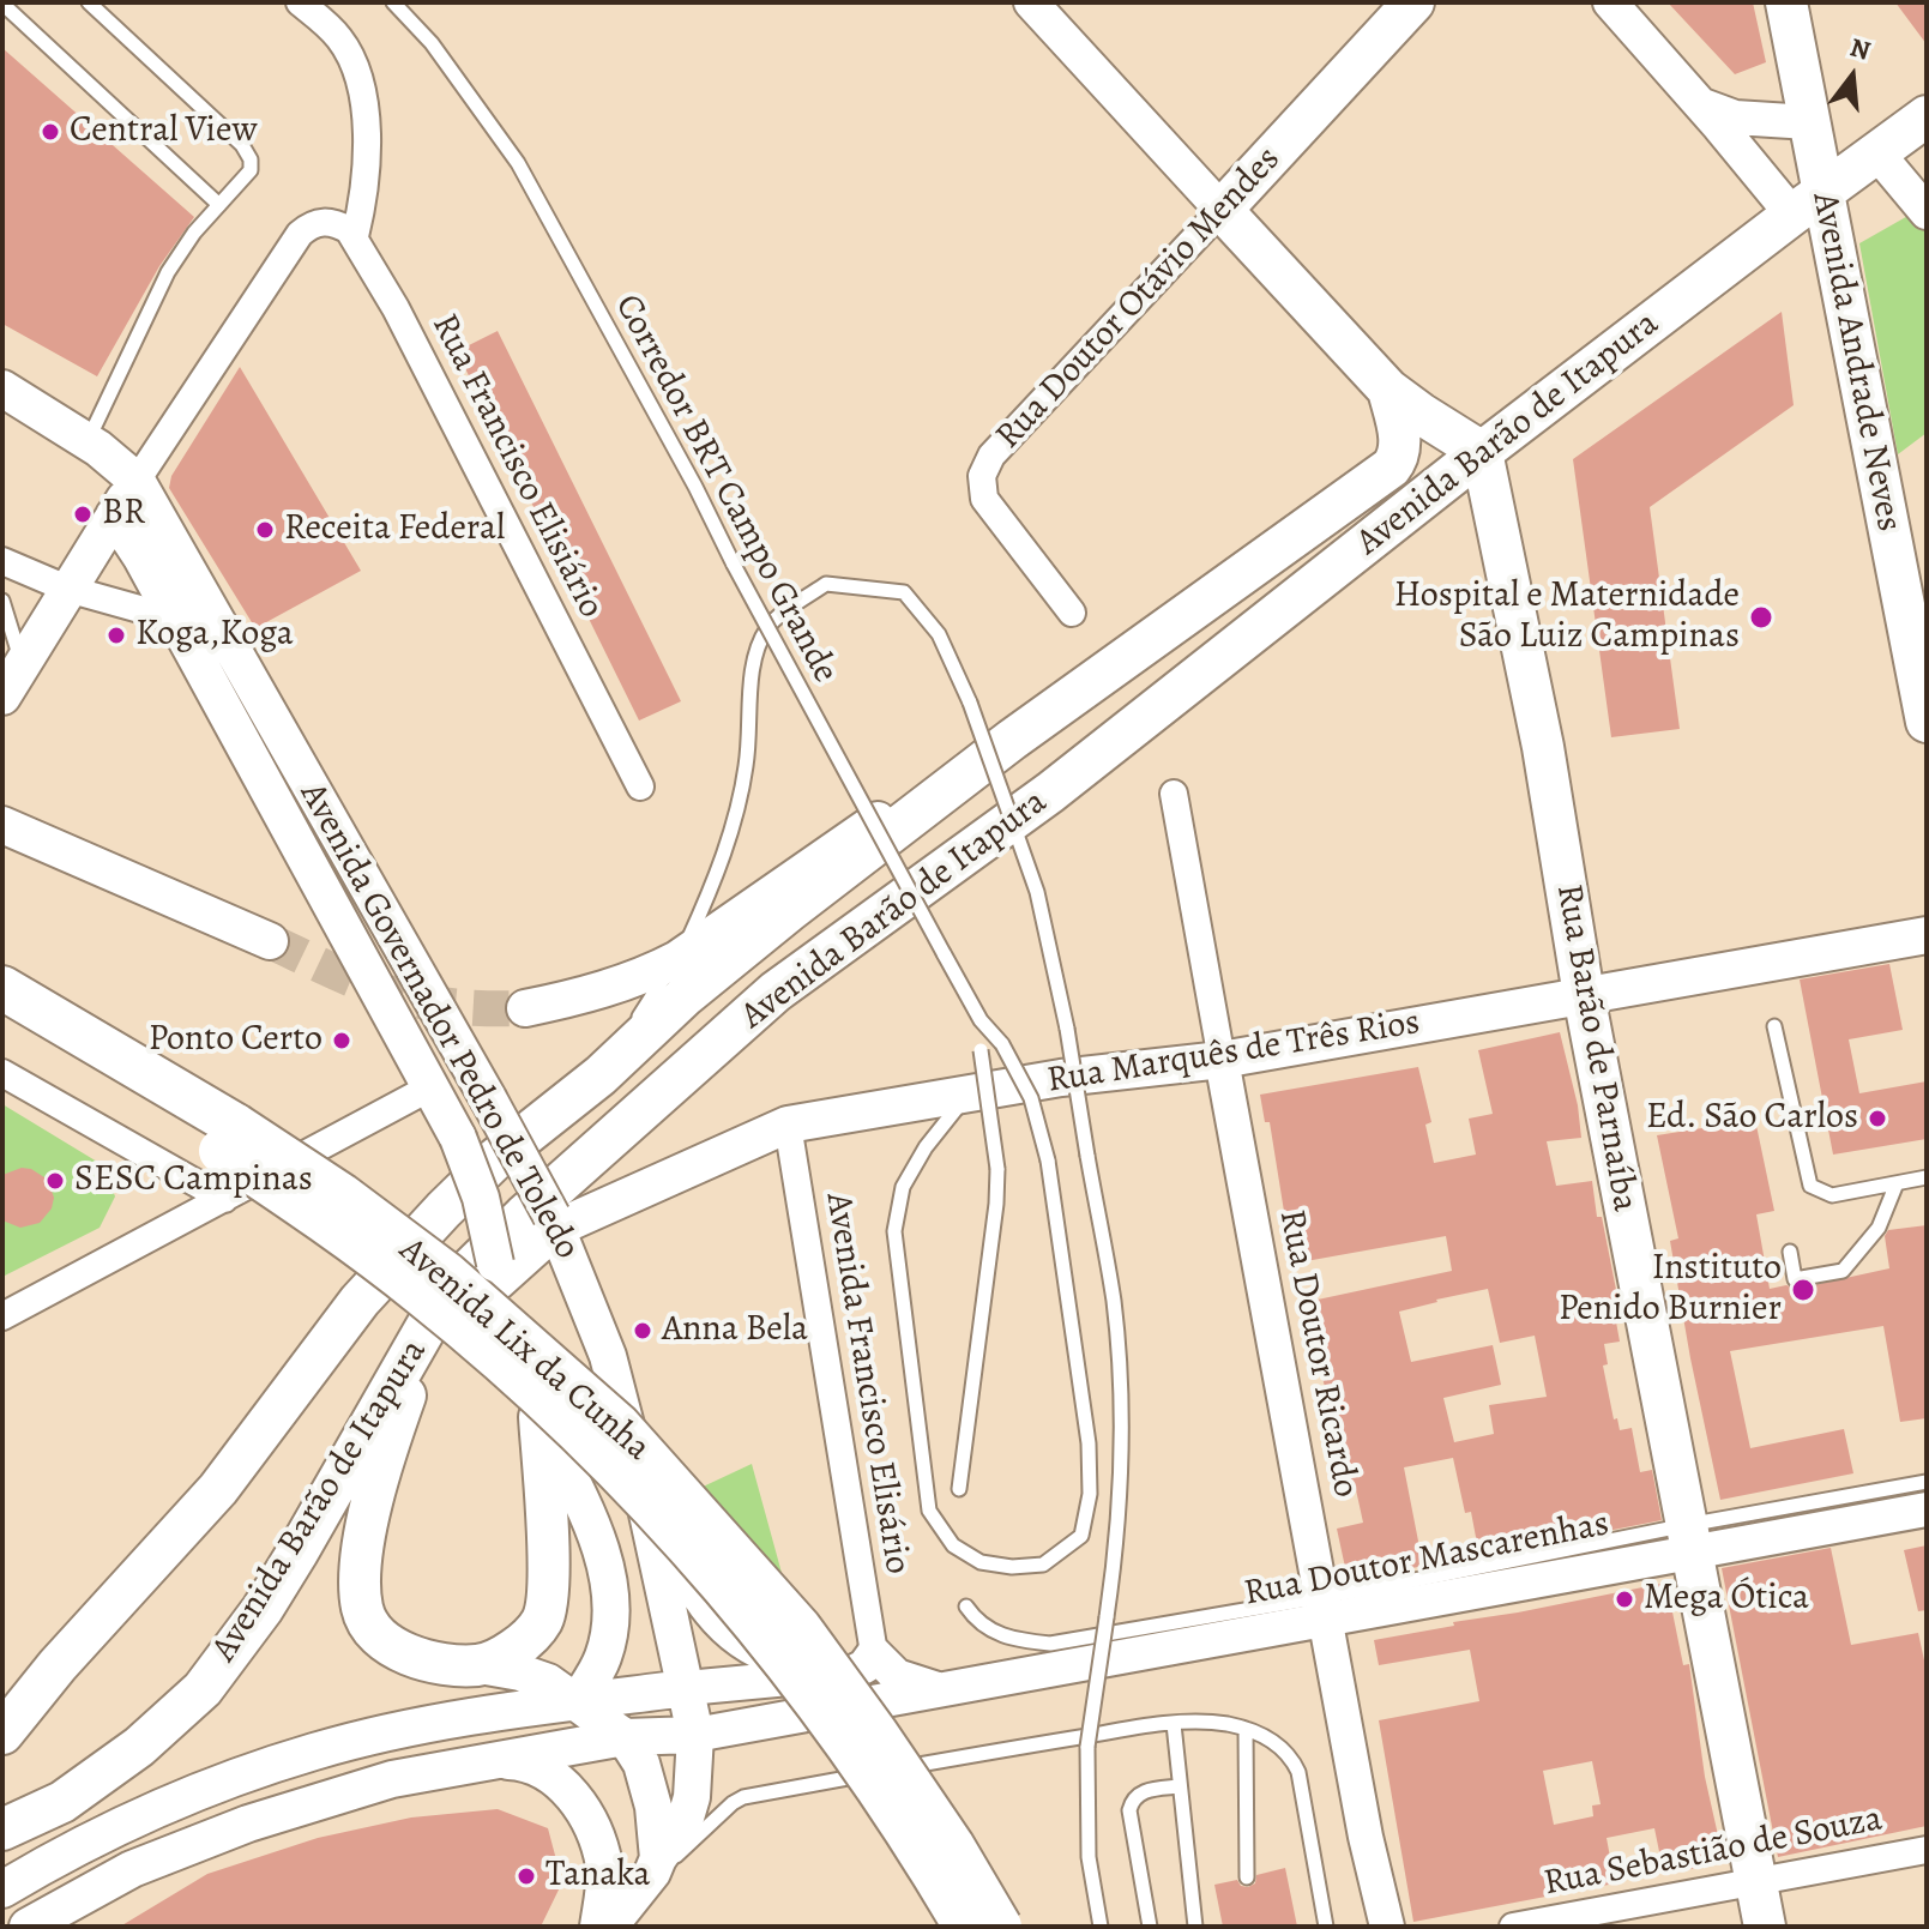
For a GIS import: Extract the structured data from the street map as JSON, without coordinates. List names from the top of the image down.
{
  "streets": {
    "highway": ["Avenida Lix da Cunha"],
    "main road": [
      "Rua Doutor Otávio Mendes",
      "Avenida Andrade Neves",
      "Avenida Barão de Itapura",
      "Avenida Governador Pedro de Toledo",
      "Rua Barão de Parnaíba",
      "Rua Marquês de Três Rios"
    ],
    "street": [
      "Rua Francisco Elisiário",
      "Rua Doutor Ricardo",
      "Avenida Francisco Elisário",
      "Rua Doutor Mascarenhas",
      "Rua Sebastião de Souza"
    ],
    "lane": ["Corredor BRT Campo Grande"]
  },
  "crossings": [
    ["Avenida Andrade Neves", "Avenida Barão de Itapura"],
    ["Avenida Barão de Itapura", "Rua Barão de Parnaíba"],
    ["Corredor BRT Campo Grande", "Rua Marquês de Três Rios"],
    ["Avenida Governador Pedro de Toledo", "Rua Marquês de Três Rios"],
    ["Avenida Governador Pedro de Toledo", "Rua Doutor Mascarenhas"],
    ["Rua Barão de Parnaíba", "Rua Marquês de Três Rios"],
    ["Rua Barão de Parnaíba", "Rua Doutor Mascarenhas"],
    ["Rua Barão de Parnaíba", "Rua Sebastião de Souza"],
    ["Rua Marquês de Três Rios", "Rua Doutor Ricardo"],
    ["Rua Marquês de Três Rios", "Avenida Francisco Elisário"],
    ["Rua Doutor Ricardo", "Rua Doutor Mascarenhas"]
  ],
  "places": [
    "Central View",
    "BR",
    "Receita Federal",
    "Hospital e Maternidade São Luiz Campinas",
    "Koga,Koga",
    "Ponto Certo",
    "Ed. São Carlos",
    "SESC Campinas",
    "Instituto Penido Burnier",
    "Anna Bela",
    "Mega Ótica",
    "Tanaka"
  ],
  "north": "top"
}
